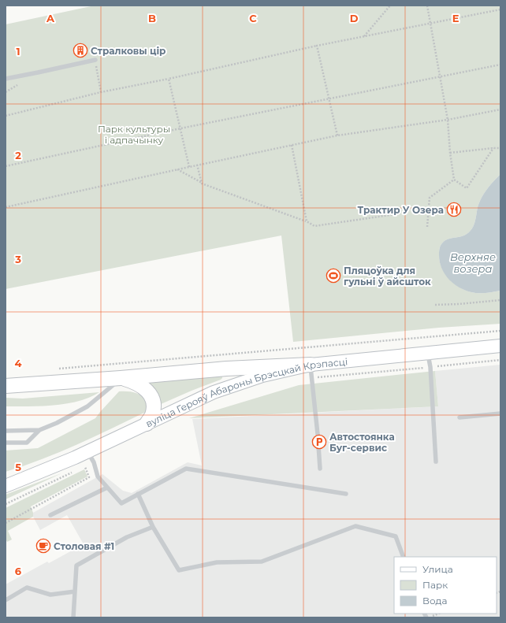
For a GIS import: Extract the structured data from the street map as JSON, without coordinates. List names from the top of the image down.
{
  "streets": {
    "main road": ["вуліца Герояў Абароны Брэсцкай Крэпасці"]
  },
  "water": ["Верхняе возера"],
  "parks": ["Парк культуры і адпачынку"],
  "places": {
    "building": ["Стралковы цір"],
    "restaurant": ["Трактир У Озера"],
    "sports": ["Пляцоўка для гульні ў айсшток"],
    "parking": ["Автостоянка Буг-сервис"],
    "cafe": ["Столовая #1"]
  },
  "legend": ["Улица", "Парк", "Вода"],
  "grid": {
    "columns": [
      "A",
      "B",
      "C",
      "D",
      "E"
    ],
    "rows": [
      "1",
      "2",
      "3",
      "4",
      "5",
      "6"
    ]
  }
}
